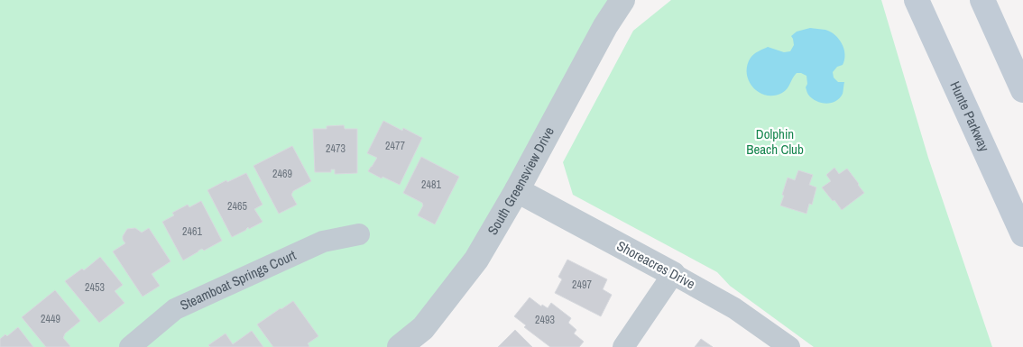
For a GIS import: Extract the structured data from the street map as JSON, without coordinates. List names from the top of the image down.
{
  "streets": {
    "main road": ["Hunte Parkway"],
    "street": ["South Greensview Drive", "Shoreacres Drive", "Steamboat Springs Court"]
  },
  "crossings": [
    ["South Greensview Drive", "Shoreacres Drive"]
  ],
  "parks": ["Dolphin Beach Club"],
  "house_numbers": [
    "2477",
    "2473",
    "2469",
    "2481",
    "2465",
    "2461",
    "2497",
    "2453",
    "2449",
    "2493"
  ]
}
